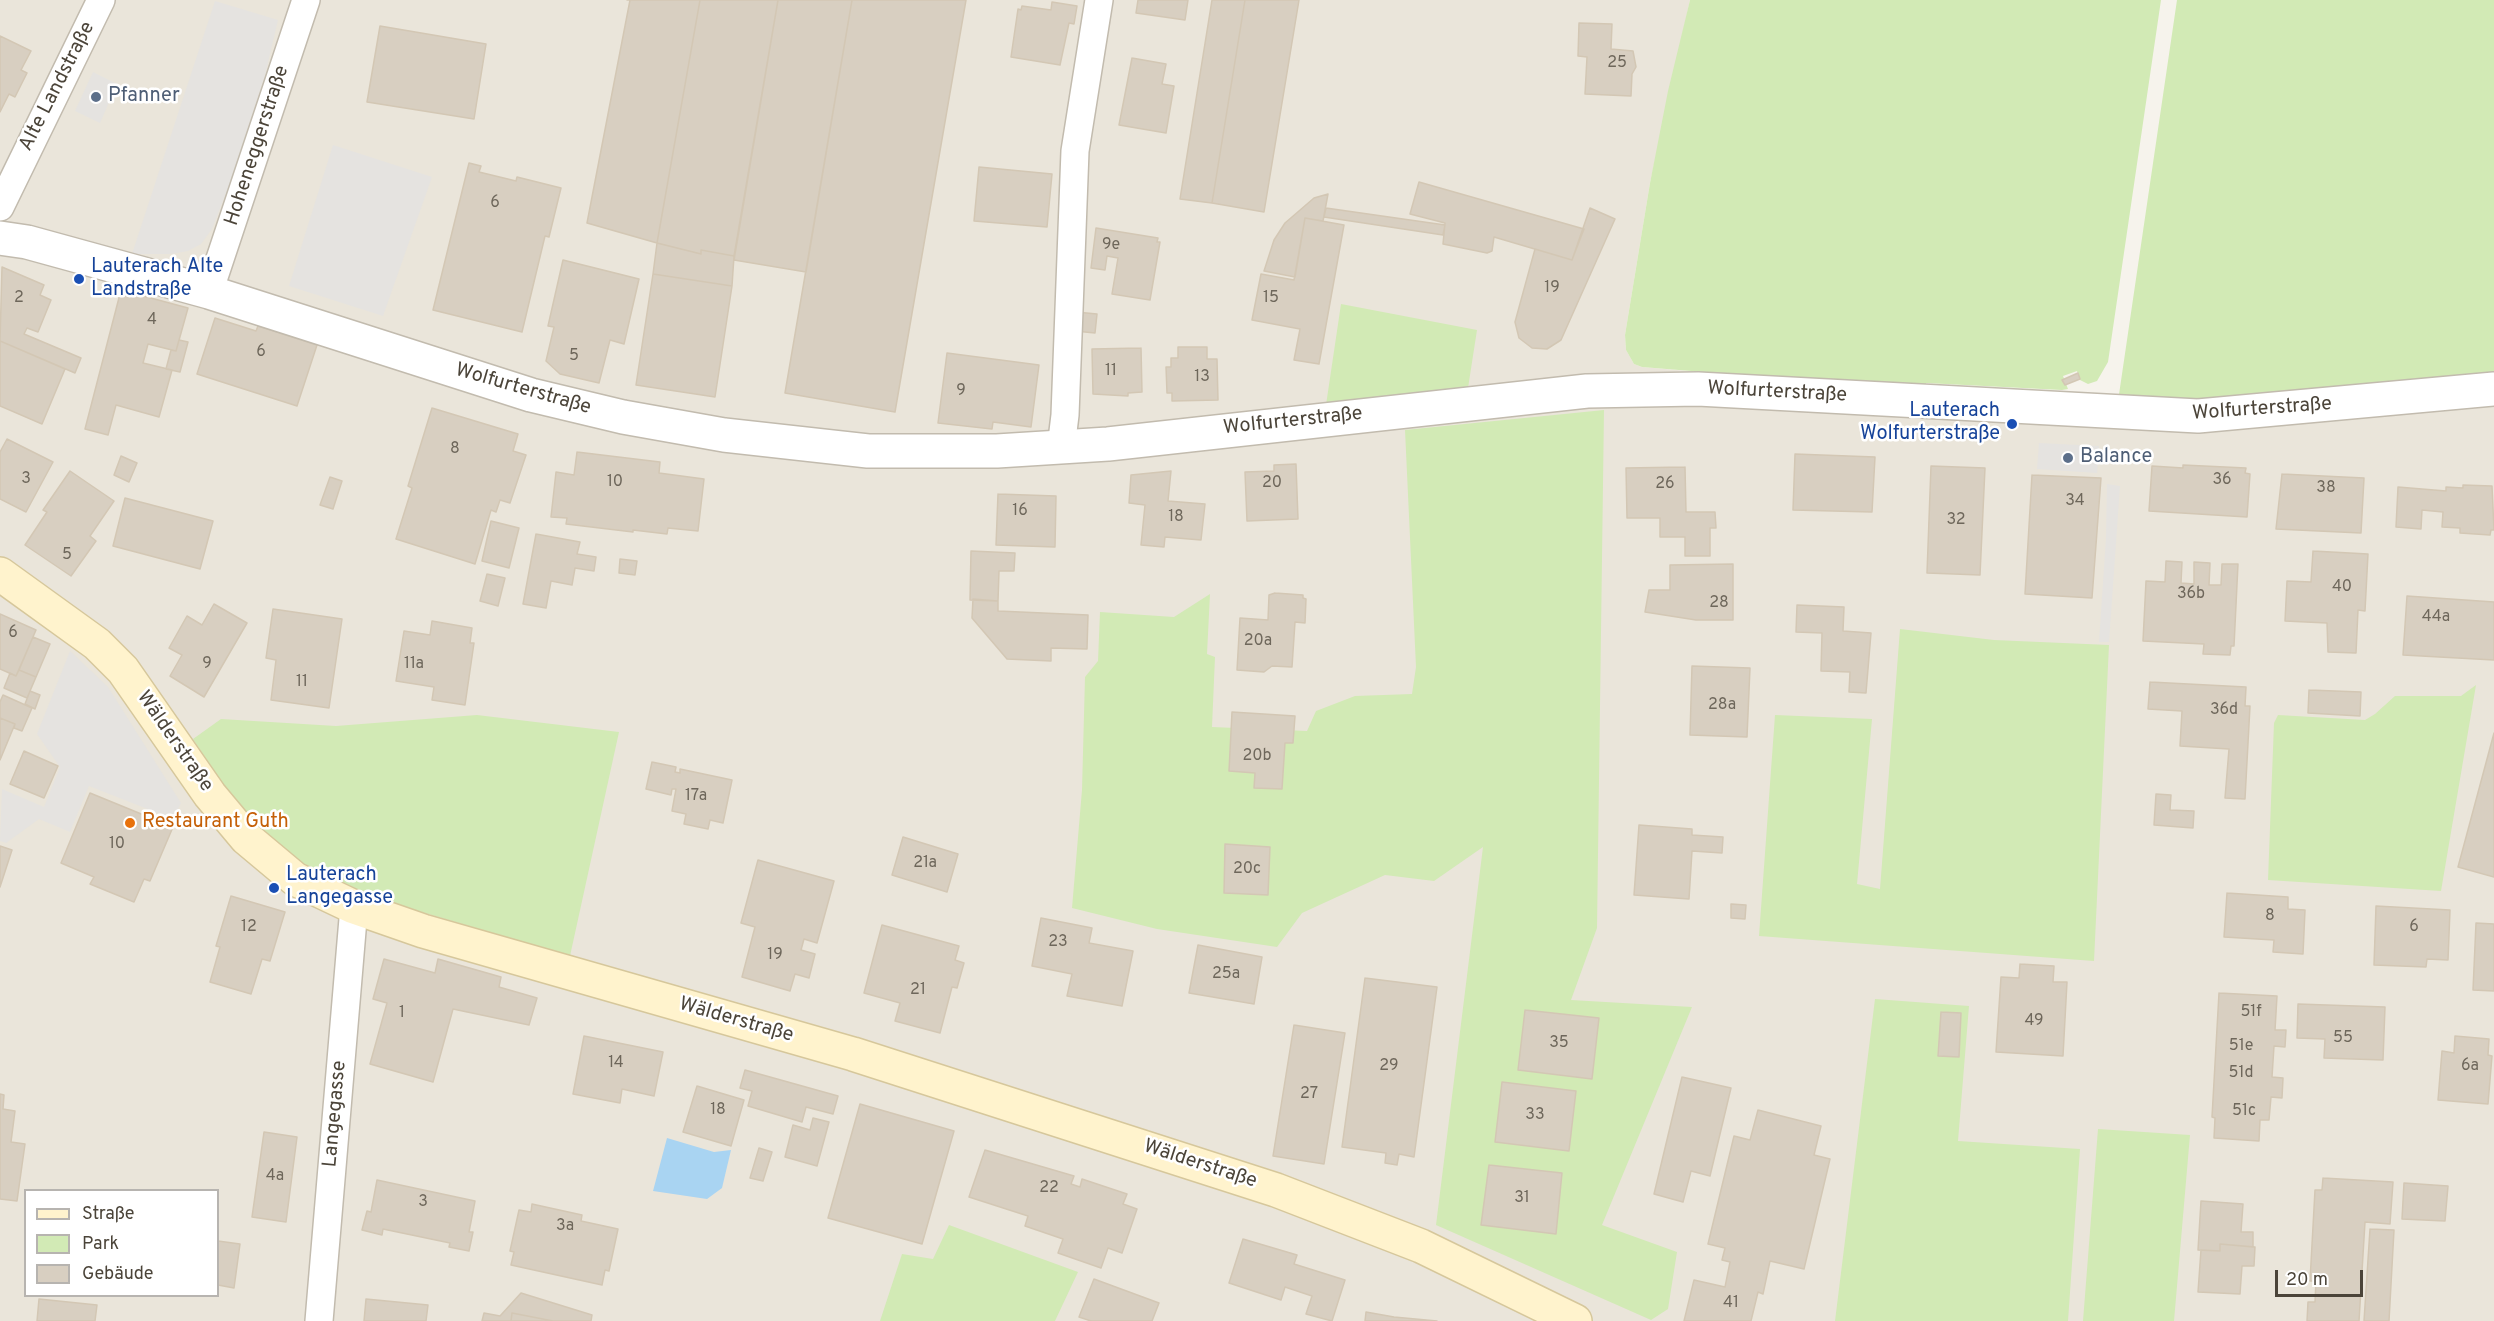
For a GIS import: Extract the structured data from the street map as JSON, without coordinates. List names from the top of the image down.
{
  "streets": {
    "main road": ["Wälderstraße"],
    "street": [
      "Alte Landstraße",
      "Hoheneggerstraße",
      "Wolfurterstraße",
      "Langegasse"
    ]
  },
  "crossings": [
    ["Hoheneggerstraße", "Wolfurterstraße"],
    ["Wälderstraße", "Langegasse"]
  ],
  "places": [
    "Pfanner",
    "Lauterach Alte Landstraße",
    "Lauterach Wolfurterstraße",
    "Balance",
    "Restaurant Guth",
    "Lauterach Langegasse"
  ],
  "house_numbers": [
    "25",
    "6",
    "9e",
    "19",
    "2",
    "15",
    "4",
    "6",
    "5",
    "11",
    "13",
    "9",
    "8",
    "3",
    "36",
    "10",
    "20",
    "26",
    "38",
    "34",
    "16",
    "18",
    "32",
    "5",
    "40",
    "36b",
    "28",
    "44a",
    "6",
    "20a",
    "9",
    "11a",
    "11",
    "28a",
    "36d",
    "20b",
    "17a",
    "10",
    "21a",
    "20c",
    "8",
    "12",
    "6",
    "23",
    "19",
    "25a",
    "21",
    "51f",
    "1",
    "49",
    "55",
    "35",
    "51e",
    "14",
    "29",
    "6a",
    "51d",
    "27",
    "18",
    "51c",
    "33",
    "4a",
    "22",
    "31",
    "3",
    "3a",
    "41"
  ],
  "legend": ["Straße", "Park", "Gebäude"],
  "scale_bar": "20 m"
}
